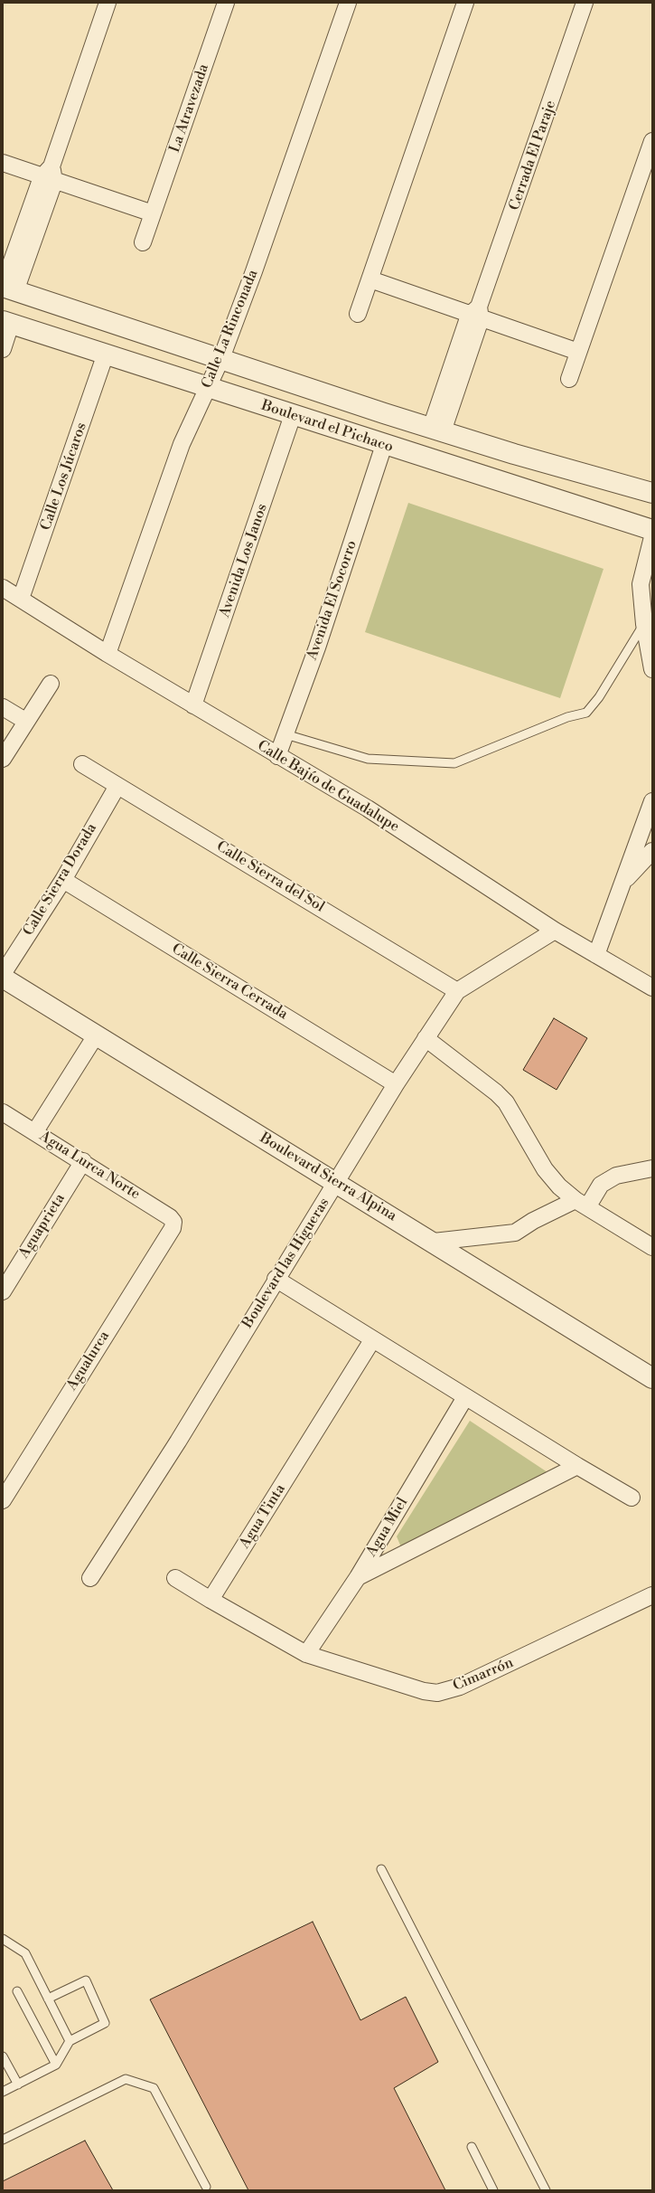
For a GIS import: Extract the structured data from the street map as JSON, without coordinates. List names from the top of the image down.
{
  "streets": {
    "street": [
      "La Atravezada",
      "Cerrada El Paraje",
      "Calle La Rinconada",
      "Boulevard el Pichaco",
      "Calle Los Júcaros",
      "Avenida Los Janos",
      "Avenida El Socorro",
      "Calle Bajío de Guadalupe",
      "Calle Sierra del Sol",
      "Calle Sierra Dorada",
      "Calle Sierra Cerrada",
      "Agua Lurca Norte",
      "Boulevard Sierra Alpina",
      "Aguaprieta",
      "Boulevard las Higueras",
      "Agualurca",
      "Agua Tinta",
      "Agua Miel",
      "Cimarrón"
    ]
  },
  "crossings": [
    ["Calle La Rinconada", "Boulevard el Pichaco"],
    ["Calle La Rinconada", "Calle Bajío de Guadalupe"],
    ["Boulevard el Pichaco", "Calle Los Júcaros"],
    ["Boulevard el Pichaco", "Avenida Los Janos"],
    ["Boulevard el Pichaco", "Avenida El Socorro"],
    ["Calle Los Júcaros", "Calle Bajío de Guadalupe"],
    ["Avenida Los Janos", "Calle Bajío de Guadalupe"],
    ["Avenida El Socorro", "Calle Bajío de Guadalupe"],
    ["Calle Bajío de Guadalupe", "Boulevard las Higueras"],
    ["Calle Sierra del Sol", "Calle Sierra Dorada"],
    ["Calle Sierra del Sol", "Boulevard las Higueras"],
    ["Calle Sierra Dorada", "Calle Sierra Cerrada"],
    ["Calle Sierra Cerrada", "Boulevard las Higueras"],
    ["Agua Lurca Norte", "Aguaprieta"],
    ["Agua Lurca Norte", "Agualurca"],
    ["Boulevard Sierra Alpina", "Boulevard las Higueras"],
    ["Agua Miel", "Cimarrón"]
  ]
}
